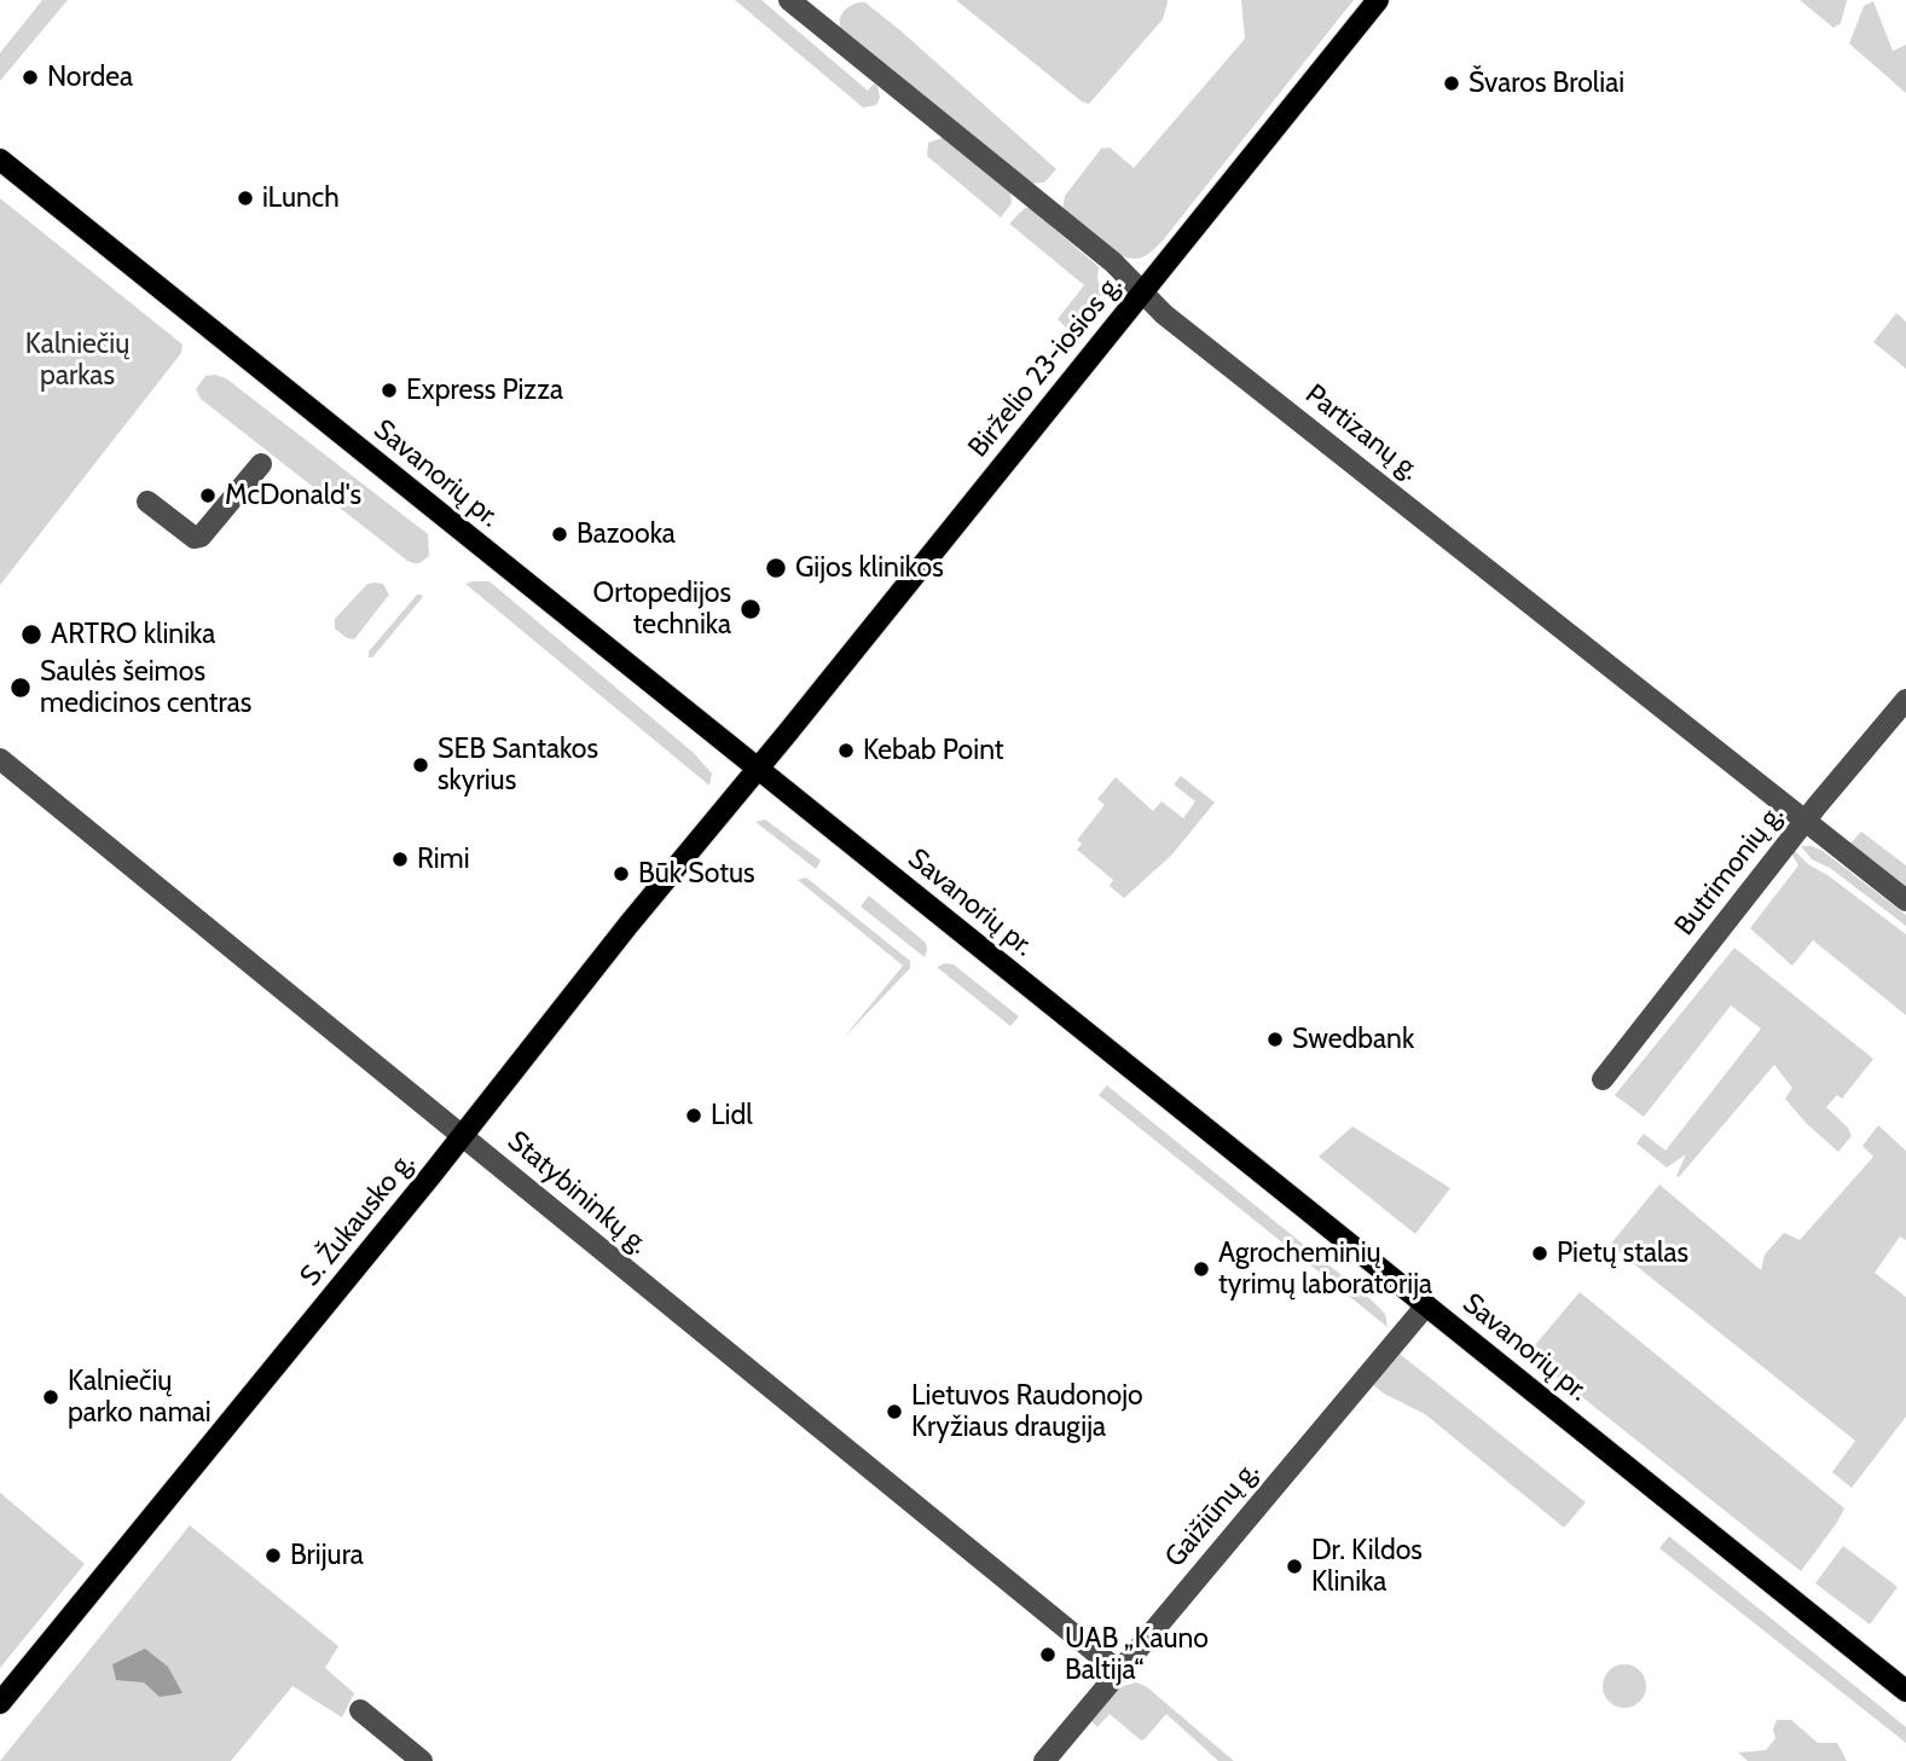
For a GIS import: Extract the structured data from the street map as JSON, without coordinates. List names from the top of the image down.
{
  "streets": {
    "main road": ["Birželio 23-iosios g.", "Savanorių pr.", "S. Žukausko g."],
    "street": [
      "Partizanų g.",
      "Butrimonių g.",
      "Statybininkų g.",
      "Gaižiūnų g."
    ]
  },
  "crossings": [
    ["Birželio 23-iosios g.", "Partizanų g."],
    ["Birželio 23-iosios g.", "Savanorių pr."],
    ["Birželio 23-iosios g.", "S. Žukausko g."],
    ["Partizanų g.", "Butrimonių g."],
    ["Savanorių pr.", "S. Žukausko g."],
    ["Savanorių pr.", "Gaižiūnų g."],
    ["Statybininkų g.", "S. Žukausko g."],
    ["Statybininkų g.", "Gaižiūnų g."]
  ],
  "parks": ["Kalniečių parkas"],
  "places": [
    "Nordea",
    "Švaros Broliai",
    "iLunch",
    "Express Pizza",
    "McDonald's",
    "Bazooka",
    "Gijos klinikos",
    "Ortopedijos technika",
    "ARTRO klinika",
    "Saulės šeimos medicinos centras",
    "Kebab Point",
    "SEB Santakos skyrius",
    "Rimi",
    "Būk Sotus",
    "Swedbank",
    "Lidl",
    "Pietų stalas",
    "Agrocheminių tyrimų laboratorija",
    "Kalniečių parko namai",
    "Lietuvos Raudonojo Kryžiaus draugija",
    "Brijura",
    "Dr. Kildos Klinika",
    "UAB „Kauno Baltija“"
  ]
}
